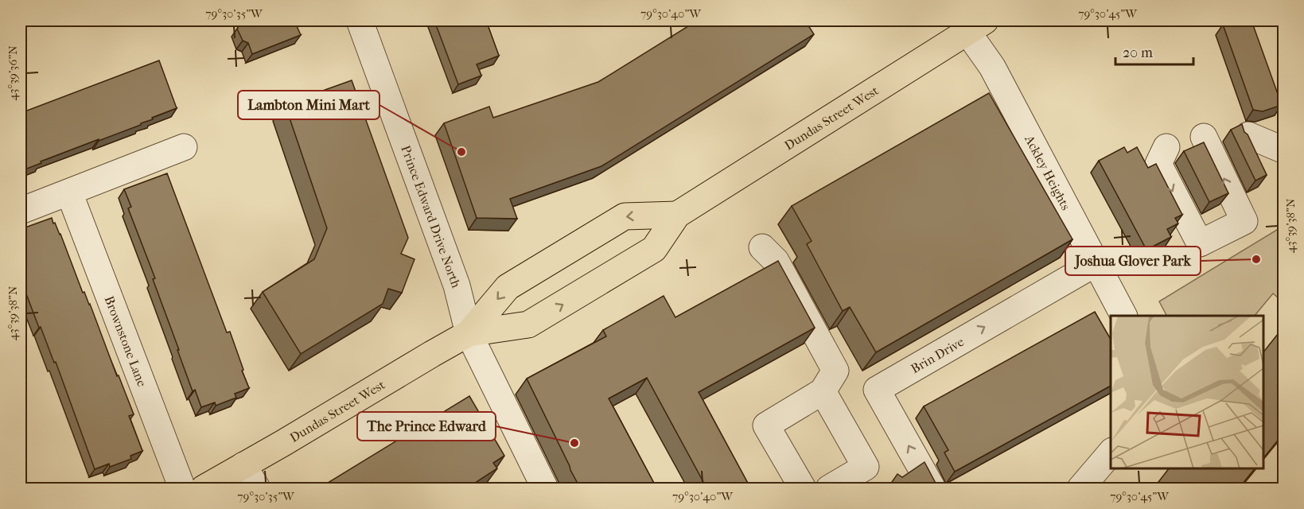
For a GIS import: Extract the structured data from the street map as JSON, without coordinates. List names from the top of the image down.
{
  "streets": {
    "main road": ["Dundas Street West"],
    "street": [
      "Ackley Heights",
      "Prince Edward Drive North",
      "Brownstone Lane",
      "Brin Drive"
    ]
  },
  "crossings": [
    ["Dundas Street West", "Ackley Heights"],
    ["Dundas Street West", "Prince Edward Drive North"],
    ["Ackley Heights", "Brin Drive"]
  ],
  "places": ["Lambton Mini Mart", "Joshua Glover Park", "The Prince Edward"],
  "scale_bar": "20 m",
  "coordinates": [
    "79°30'35\"W",
    "79°30'40\"W",
    "79°30'45\"W",
    "43°39'36\"N",
    "43°39'38\"N"
  ]
}
